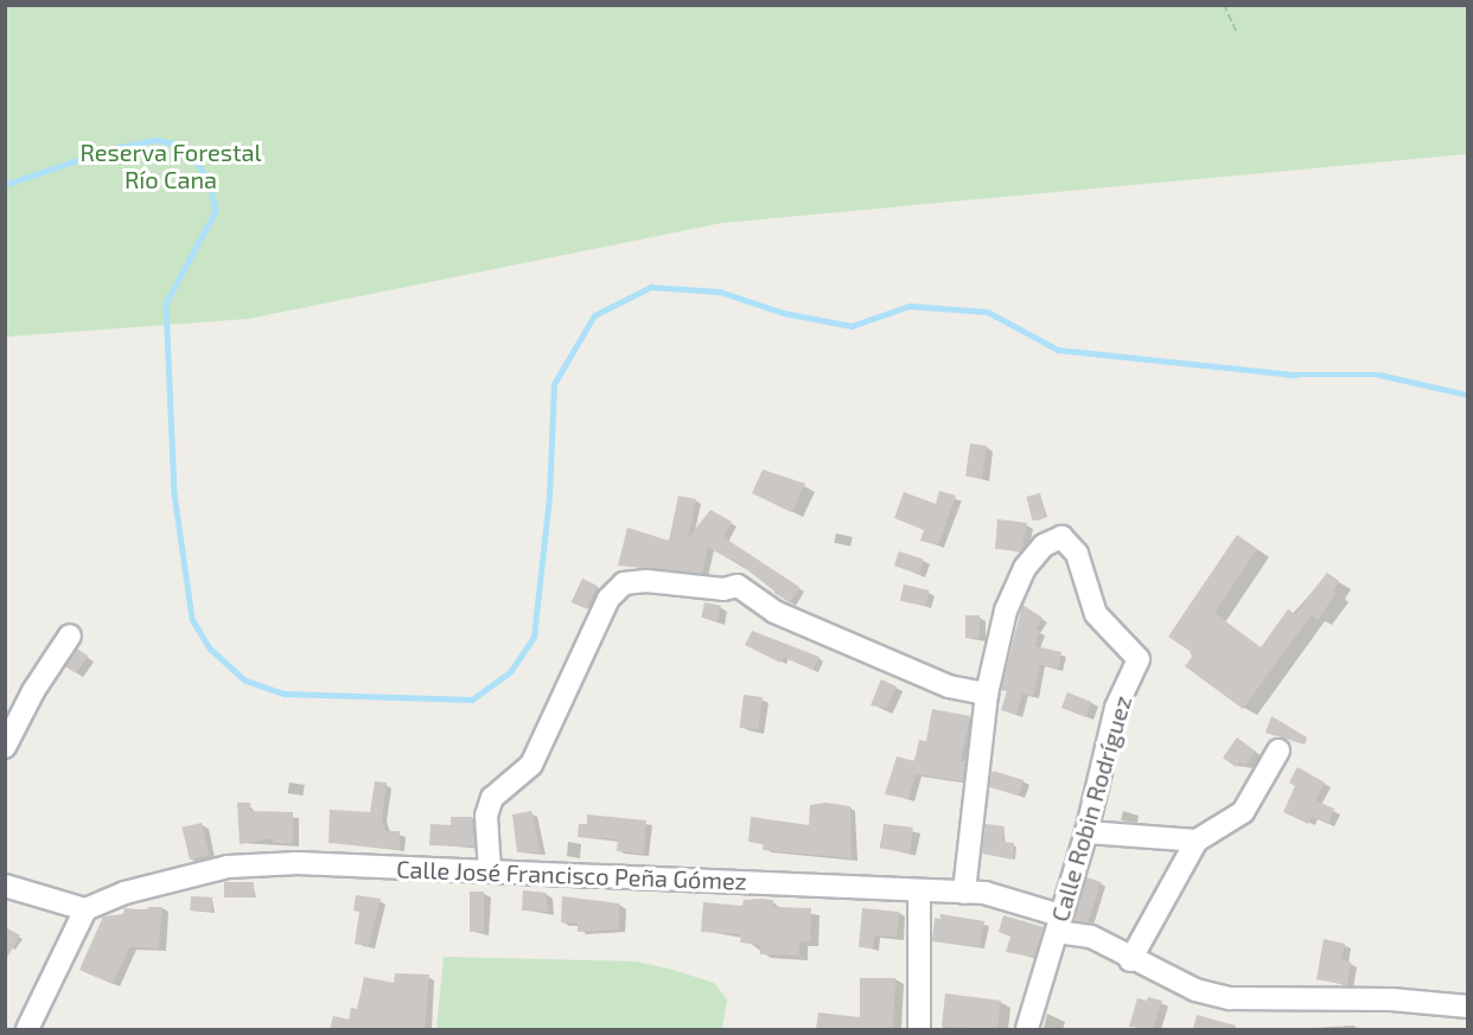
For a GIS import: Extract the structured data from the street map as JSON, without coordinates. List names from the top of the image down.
{
  "streets": {
    "street": ["Calle Robin Rodríguez", "Calle José Francisco Peña Gómez"]
  },
  "crossings": [
    ["Calle Robin Rodríguez", "Calle José Francisco Peña Gómez"]
  ],
  "parks": ["Reserva Forestal Río Cana"]
}
